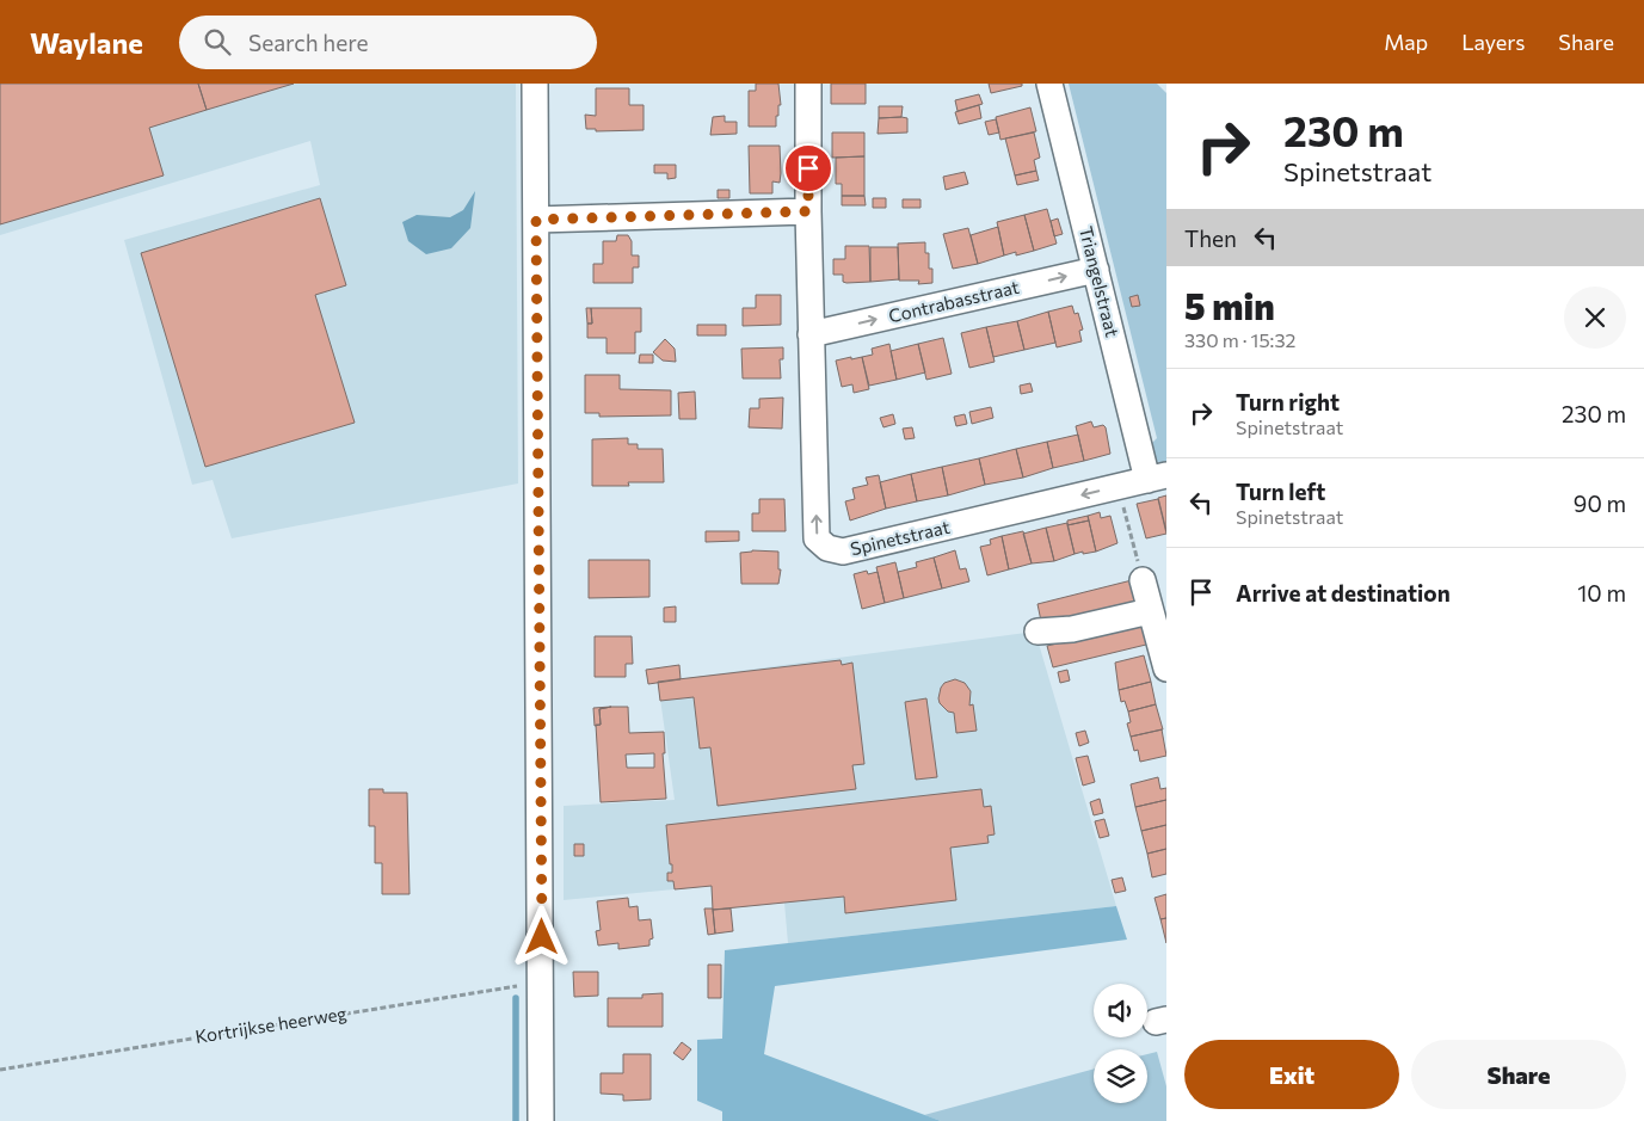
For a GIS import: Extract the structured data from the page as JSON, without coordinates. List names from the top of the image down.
{
  "streets": {
    "street": ["Triangelstraat", "Contrabasstraat", "Spinetstraat"],
    "path": ["Kortrijkse heerweg"]
  },
  "crossings": [
    ["Triangelstraat", "Contrabasstraat"],
    ["Triangelstraat", "Spinetstraat"],
    ["Contrabasstraat", "Spinetstraat"]
  ],
  "one_way": ["Contrabasstraat"],
  "page": {
    "header": "Waylane",
    "search": "Search here",
    "nav": ["Map", "Layers", "Share"],
    "turn": ["230 m", "Spinetstraat"],
    "then": "Then",
    "heading": ["5 min", "330 m · 15:32"],
    "list": [
      {
        "name": "Turn right",
        "note": "Spinetstraat",
        "value": "230 m"
      },
      {
        "name": "Turn left",
        "note": "Spinetstraat",
        "value": "90 m"
      },
      {
        "name": "Arrive at destination",
        "value": "10 m"
      }
    ],
    "buttons": ["Exit", "Share"]
  }
}
